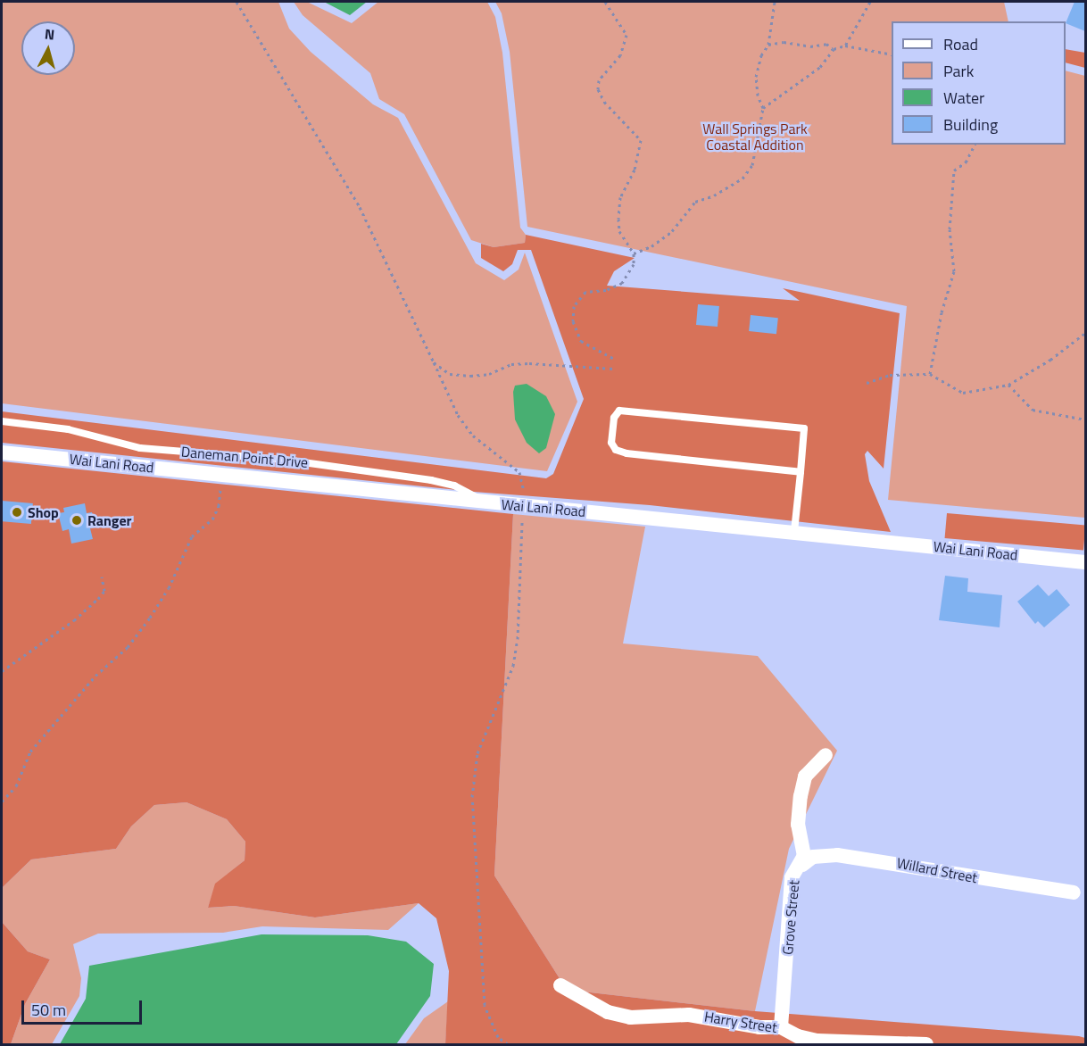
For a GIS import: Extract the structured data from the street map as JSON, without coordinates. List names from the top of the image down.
{
  "streets": {
    "street": [
      "Wai Lani Road",
      "Willard Street",
      "Grove Street",
      "Harry Street"
    ],
    "lane": ["Daneman Point Drive"]
  },
  "crossings": [
    ["Daneman Point Drive", "Wai Lani Road"],
    ["Willard Street", "Grove Street"],
    ["Grove Street", "Harry Street"]
  ],
  "parks": ["Wall Springs Park Coastal Addition"],
  "places": ["Shop", "Ranger"],
  "legend": [
    "Road",
    "Park",
    "Water",
    "Building"
  ],
  "scale_bar": "50 m",
  "north": "top"
}
